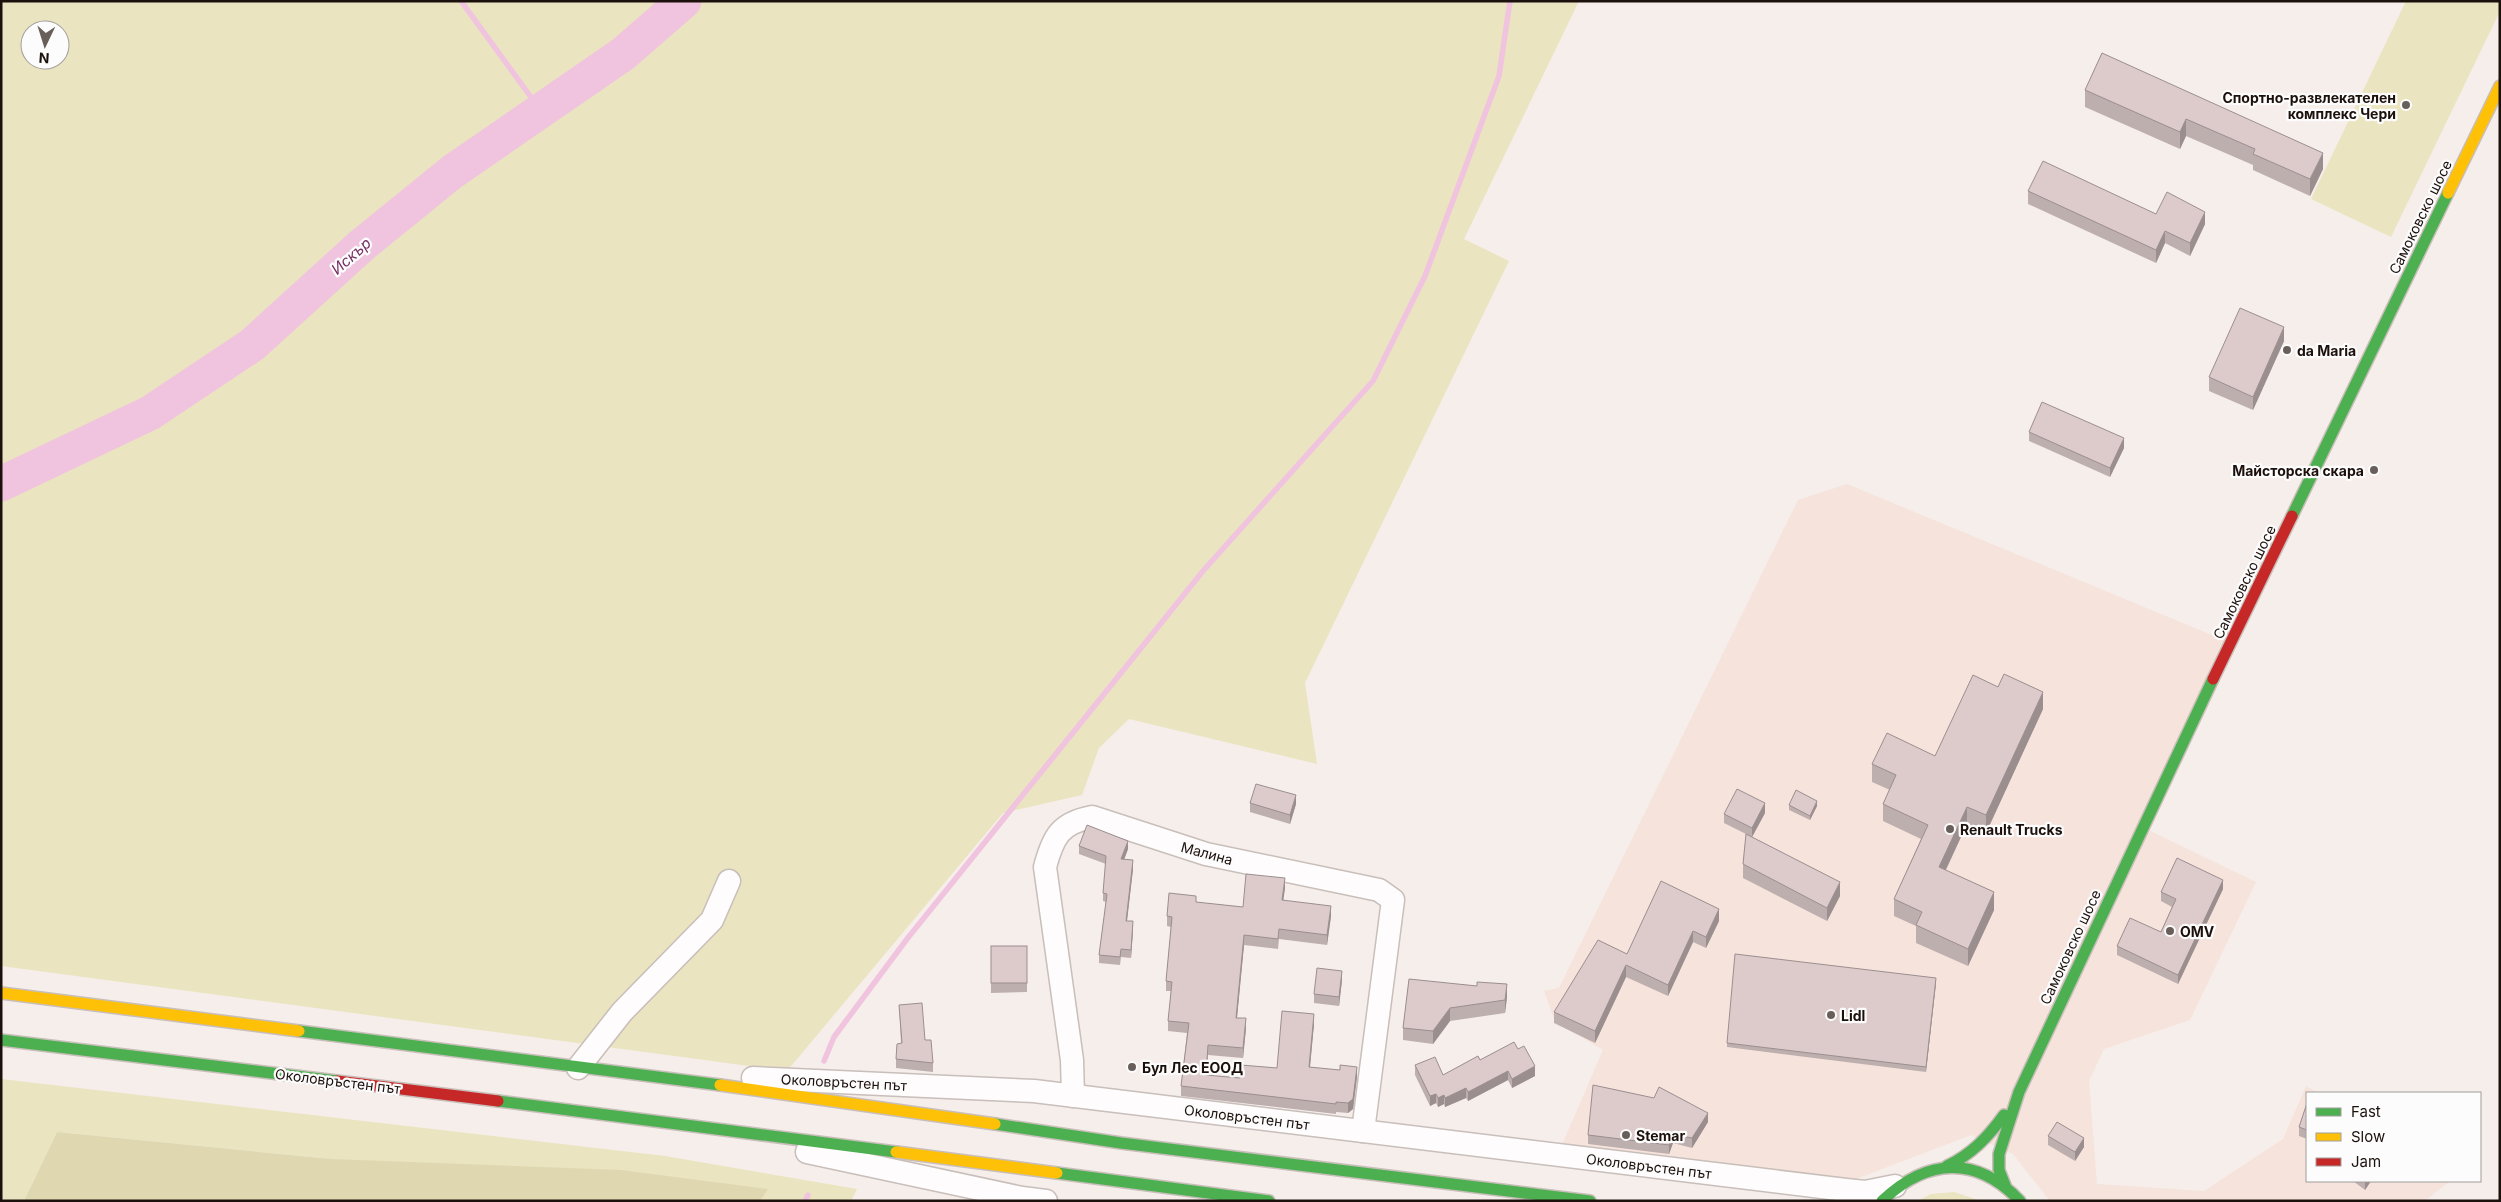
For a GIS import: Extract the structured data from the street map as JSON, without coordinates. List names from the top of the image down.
{
  "streets": {
    "main road": ["Самоковско шосе", "Околовръстен път"],
    "street": ["Малина"]
  },
  "crossings": [
    ["Малина", "Околовръстен път"]
  ],
  "water": ["Искър"],
  "places": [
    "Спортно-развлекателен комплекс Чери",
    "da Maria",
    "Майсторска скара",
    "Renault Trucks",
    "OMV",
    "Lidl",
    "Бул Лес ЕООД",
    "Stemar"
  ],
  "legend": ["Fast", "Slow", "Jam"],
  "north": "bottom"
}
